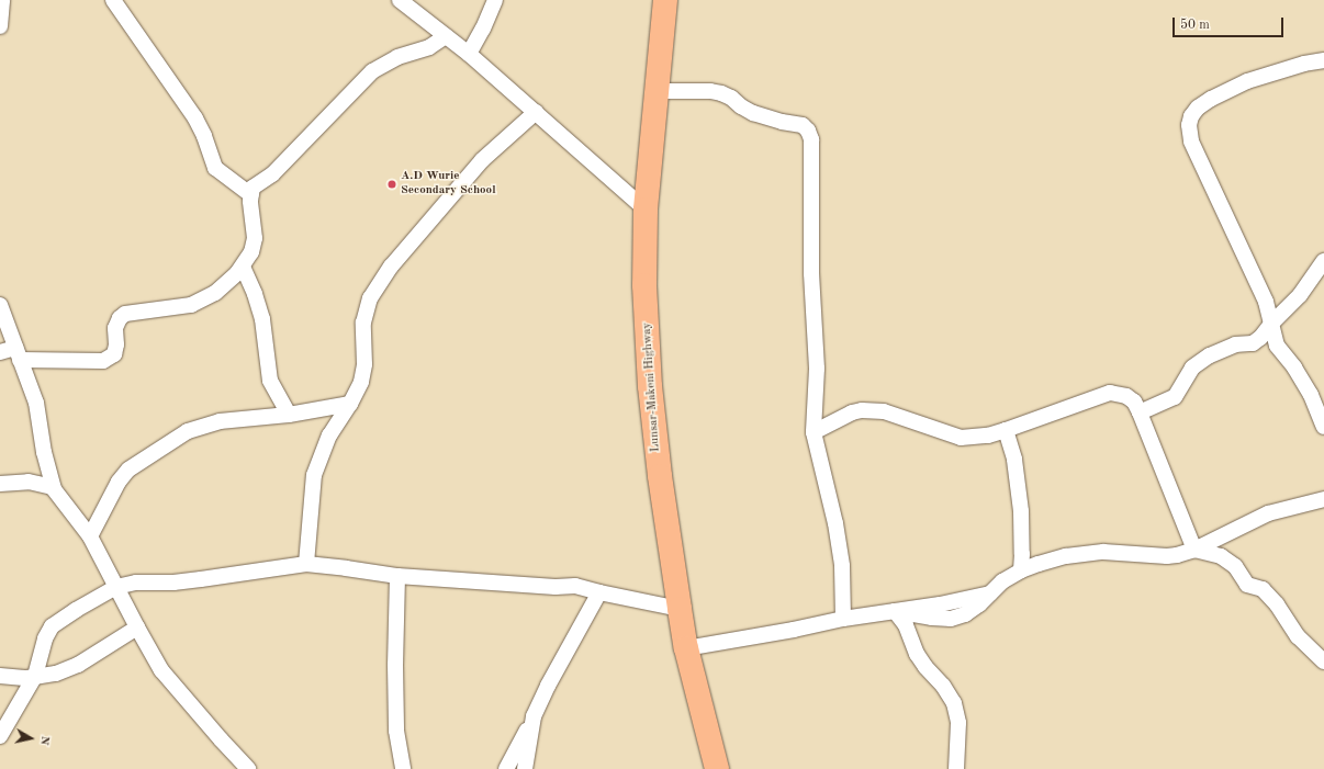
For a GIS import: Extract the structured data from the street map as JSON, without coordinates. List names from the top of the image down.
{
  "streets": {
    "main road": ["Lunsar-Makeni Highway"]
  },
  "places": ["A.D Wurie Secondary School"],
  "scale_bar": "50 m",
  "north": "right"
}
